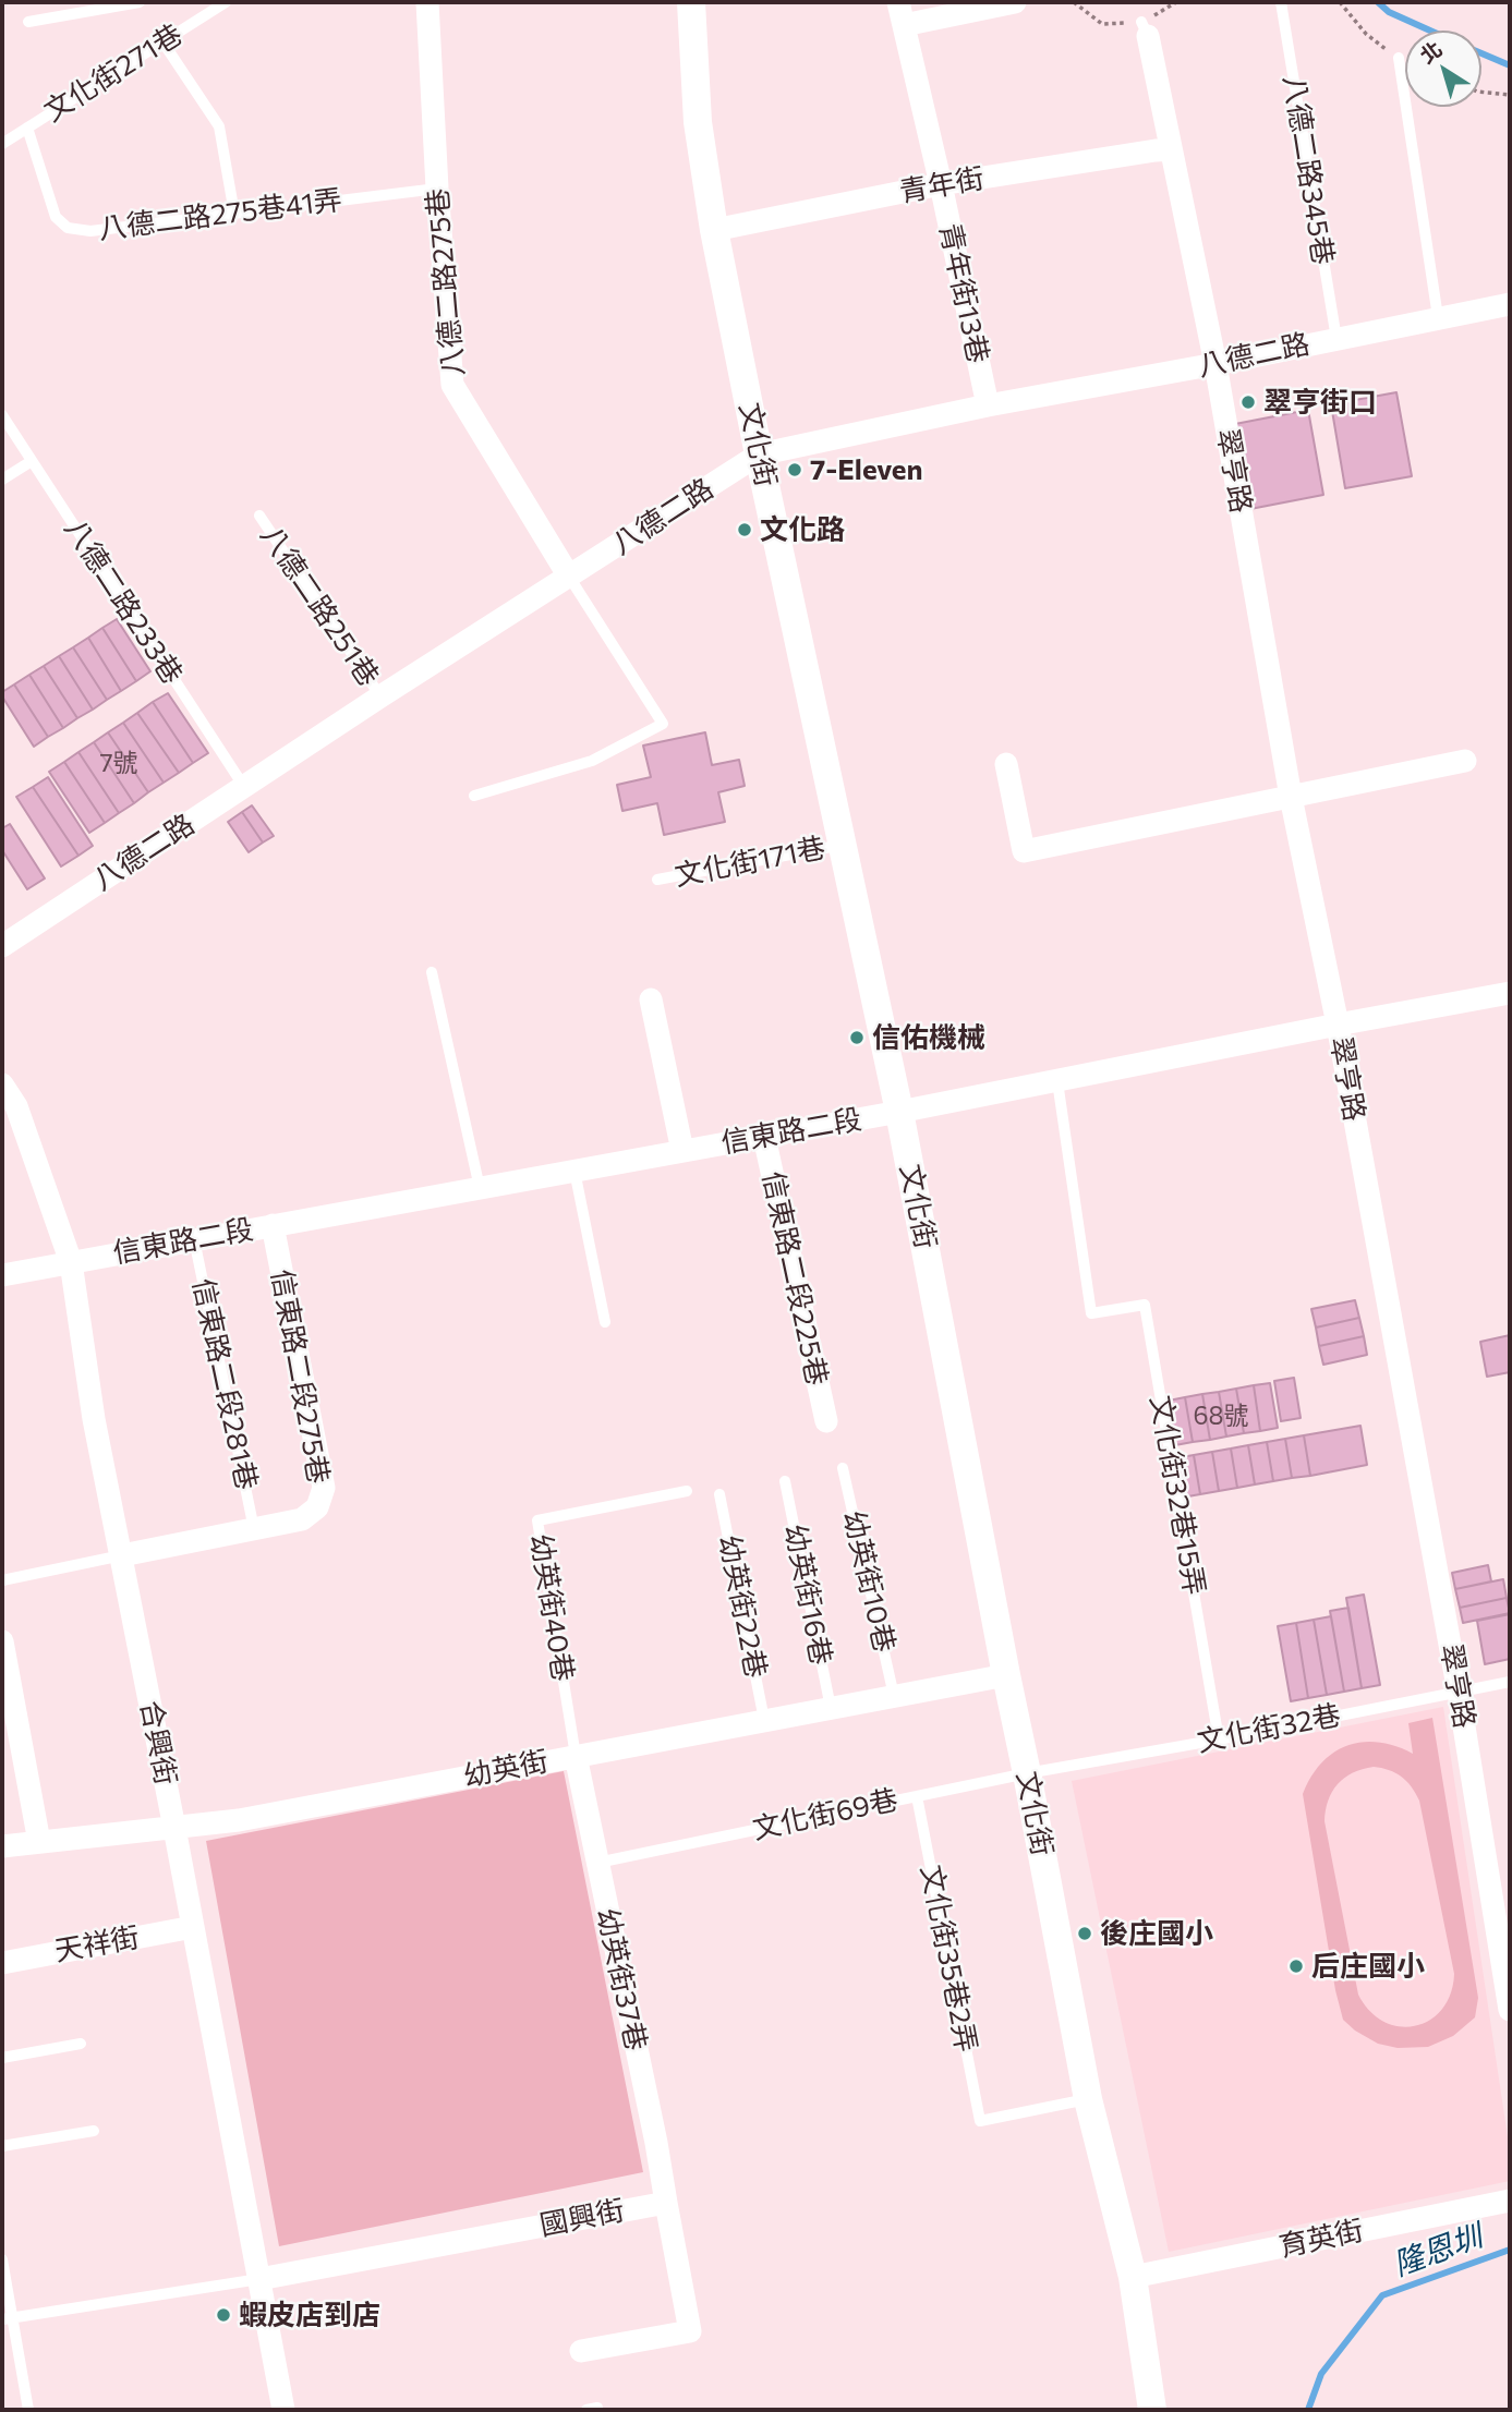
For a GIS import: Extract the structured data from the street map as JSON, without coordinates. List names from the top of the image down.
{
  "streets": {
    "street": [
      "青年街",
      "八德二路275巷",
      "青年街13巷",
      "八德二路",
      "文化街",
      "翠亨路",
      "信東路二段",
      "信東路二段225巷",
      "信東路二段275巷",
      "合興街",
      "幼英街",
      "天祥街",
      "幼英街37巷",
      "國興街",
      "育英街"
    ],
    "lane": [
      "文化街271巷",
      "八德二路345巷",
      "八德二路275巷41弄",
      "八德二路233巷",
      "八德二路251巷",
      "文化街171巷",
      "信東路二段281巷",
      "文化街32巷15弄",
      "幼英街10巷",
      "幼英街16巷",
      "幼英街22巷",
      "幼英街40巷",
      "文化街32巷",
      "文化街69巷",
      "文化街35巷2弄"
    ]
  },
  "crossings": [
    ["文化街271巷", "八德二路275巷41弄"],
    ["八德二路345巷", "八德二路"],
    ["青年街", "青年街13巷"],
    ["青年街", "文化街"],
    ["青年街", "翠亨路"],
    ["八德二路275巷41弄", "八德二路275巷"],
    ["八德二路275巷", "八德二路"],
    ["青年街13巷", "八德二路"],
    ["八德二路", "文化街"],
    ["八德二路", "翠亨路"],
    ["八德二路", "八德二路233巷"],
    ["八德二路", "八德二路251巷"],
    ["文化街", "文化街171巷"],
    ["文化街", "信東路二段"],
    ["文化街", "文化街32巷"],
    ["文化街", "幼英街"],
    ["文化街", "文化街69巷"],
    ["文化街", "文化街35巷2弄"],
    ["文化街", "育英街"],
    ["翠亨路", "信東路二段"],
    ["翠亨路", "文化街32巷"],
    ["信東路二段", "信東路二段225巷"],
    ["信東路二段", "信東路二段275巷"],
    ["信東路二段", "信東路二段281巷"],
    ["信東路二段", "文化街32巷15弄"],
    ["信東路二段", "合興街"],
    ["信東路二段275巷", "信東路二段281巷"],
    ["信東路二段275巷", "合興街"],
    ["文化街32巷15弄", "文化街32巷"],
    ["幼英街10巷", "幼英街"],
    ["幼英街16巷", "幼英街"],
    ["幼英街22巷", "幼英街"],
    ["幼英街40巷", "幼英街"],
    ["幼英街40巷", "幼英街37巷"],
    ["文化街32巷", "文化街69巷"],
    ["合興街", "幼英街"],
    ["合興街", "天祥街"],
    ["合興街", "國興街"],
    ["幼英街", "幼英街37巷"],
    ["文化街69巷", "文化街35巷2弄"],
    ["文化街69巷", "幼英街37巷"],
    ["幼英街37巷", "國興街"]
  ],
  "water": ["隆恩圳"],
  "places": [
    "翠亨街口",
    "7-Eleven",
    "文化路",
    "信佑機械",
    "後庄國小",
    "后庄國小",
    "蝦皮店到店"
  ],
  "house_numbers": ["7號", "68號"],
  "north": "top left"
}
